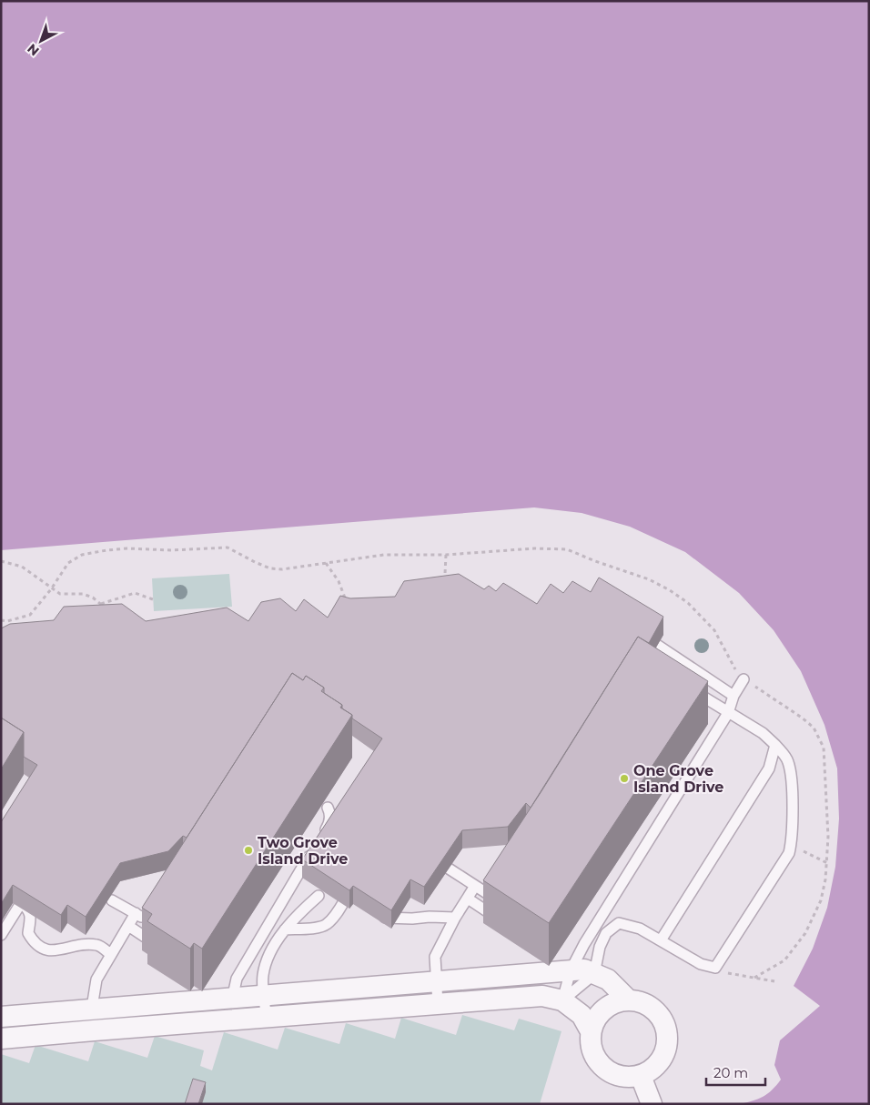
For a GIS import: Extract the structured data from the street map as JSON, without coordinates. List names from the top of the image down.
{
  "places": ["One Grove Island Drive", "Two Grove Island Drive"],
  "scale_bar": "20 m",
  "north": "bottom left"
}
